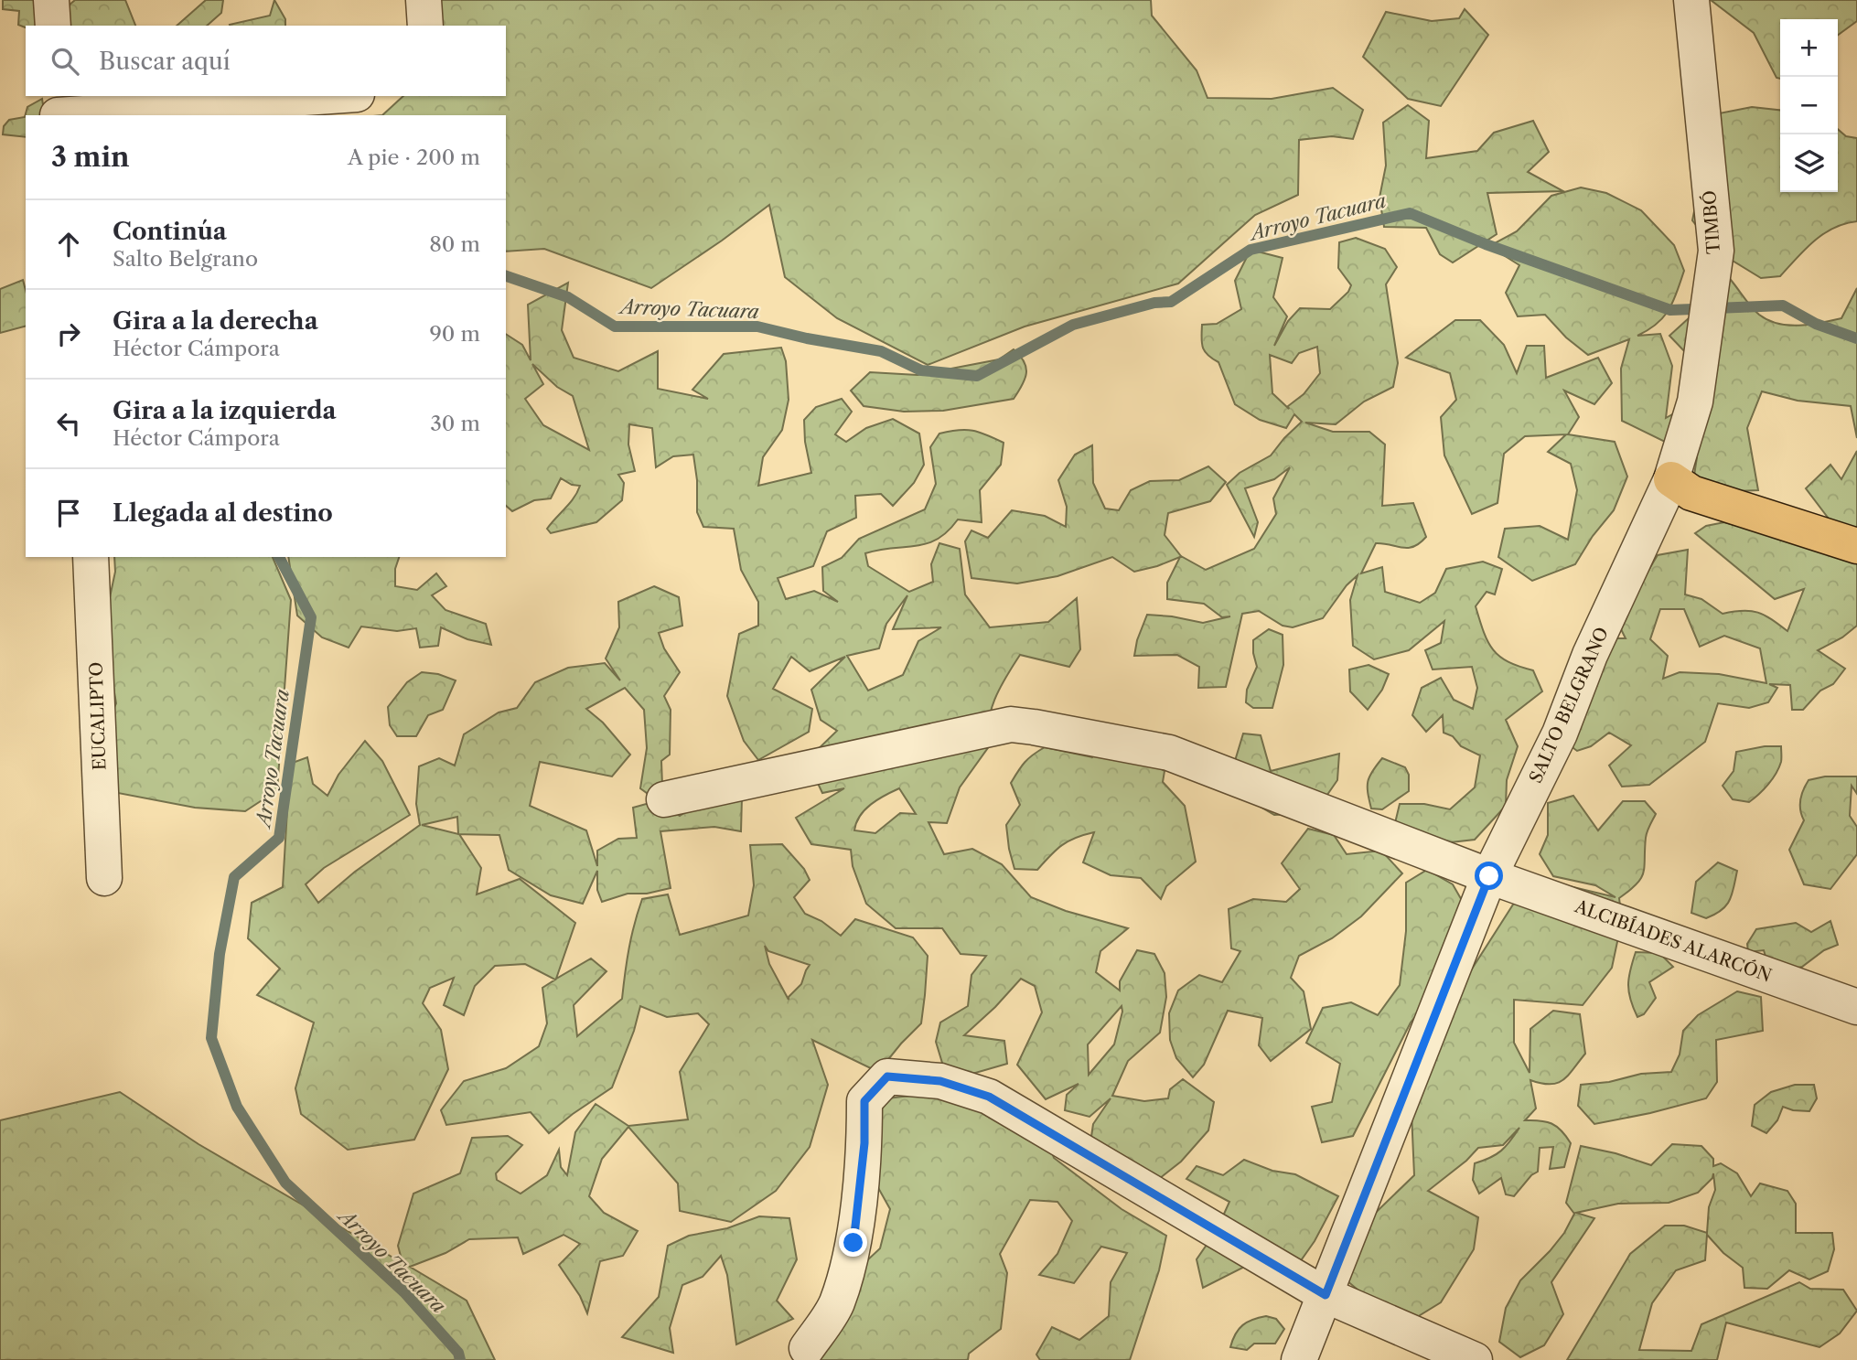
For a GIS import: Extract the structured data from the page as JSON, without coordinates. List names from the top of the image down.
{
  "streets": {
    "street": [
      "TIMBÓ",
      "SALTO BELGRANO",
      "EUCALIPTO",
      "ALCIBÍADES ALARCÓN"
    ]
  },
  "crossings": [
    ["TIMBÓ", "SALTO BELGRANO"],
    ["SALTO BELGRANO", "ALCIBÍADES ALARCÓN"]
  ],
  "water": ["Arroyo Tacuara"],
  "page": {
    "map_buttons": ["+", "−"],
    "search": "Buscar aquí",
    "heading": ["3 min", "A pie · 200 m"],
    "list": [
      ["Continúa", "Salto Belgrano", "80 m"],
      ["Gira a la derecha", "Héctor Cámpora", "90 m"],
      ["Gira a la izquierda", "Héctor Cámpora", "30 m"],
      "Llegada al destino"
    ]
  }
}
